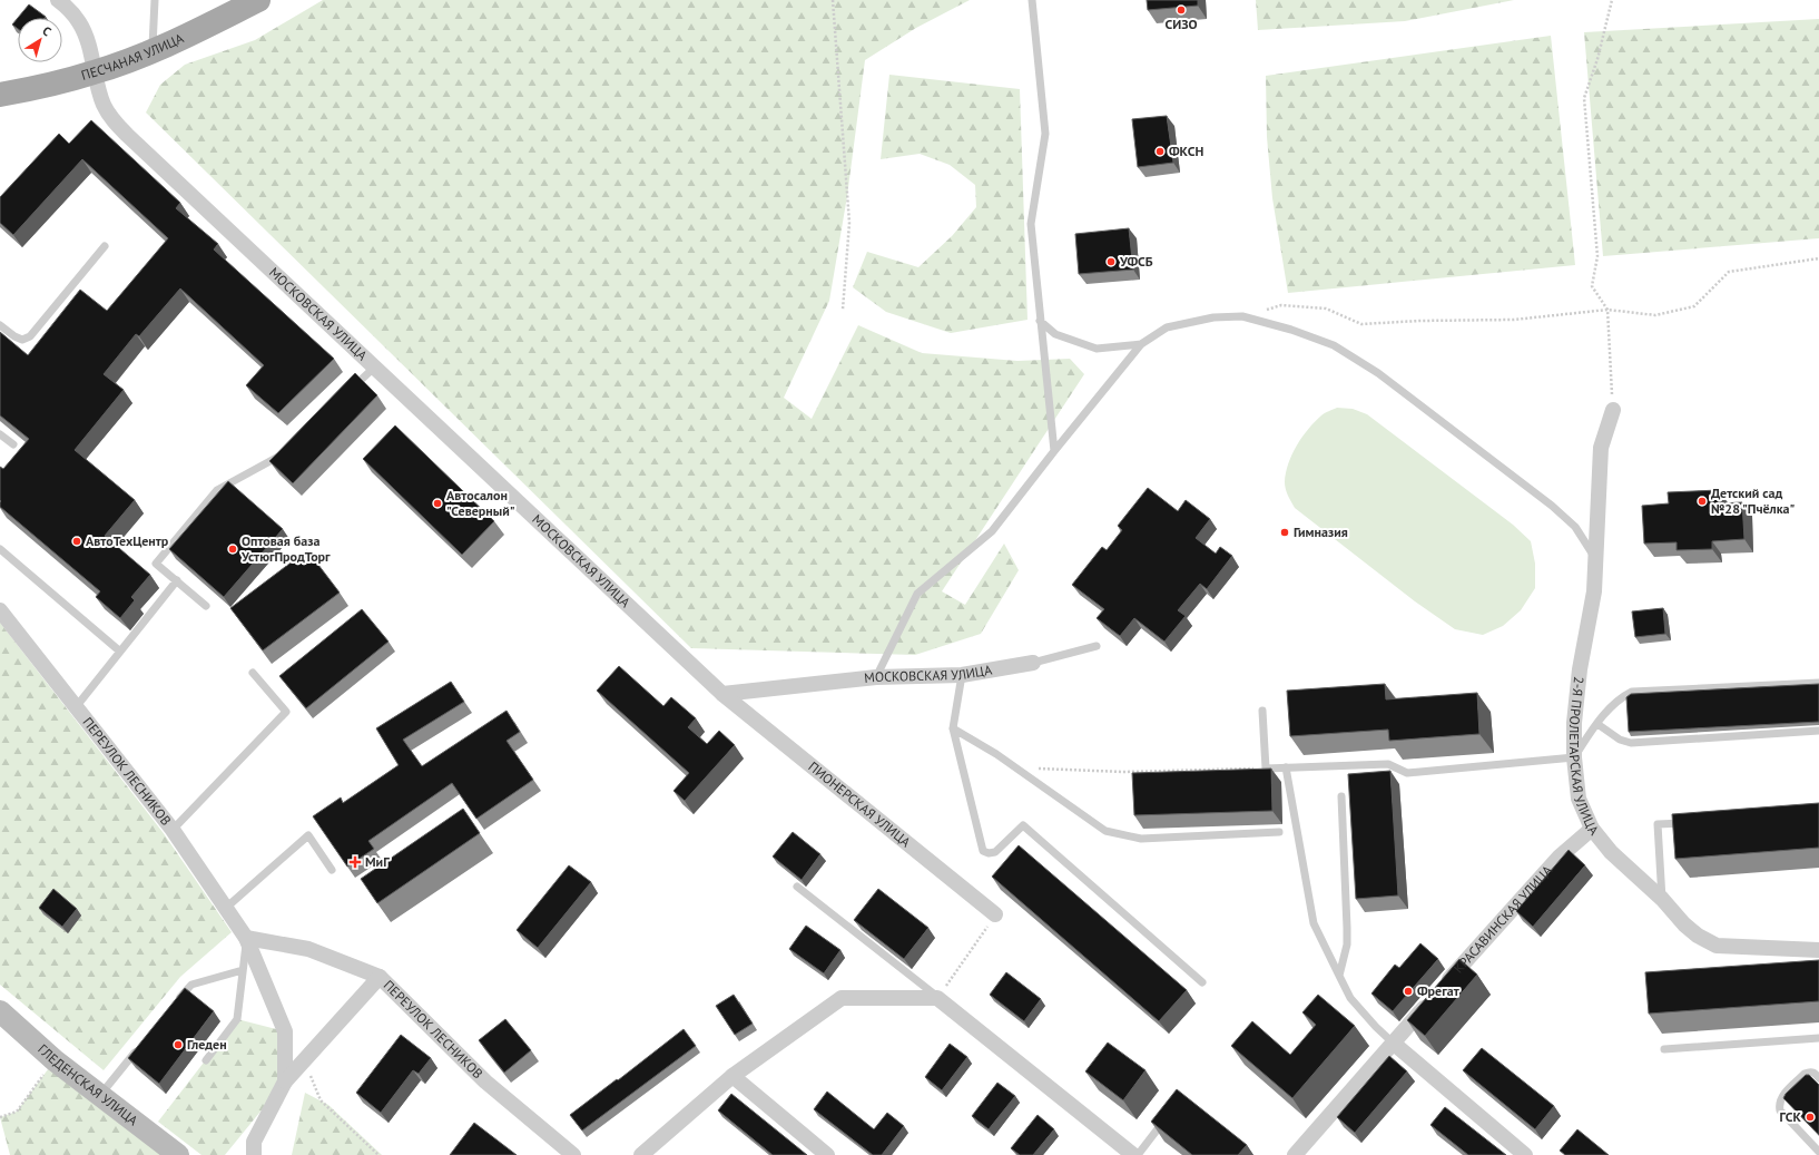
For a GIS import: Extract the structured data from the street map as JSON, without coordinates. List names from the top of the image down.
{
  "streets": {
    "main road": ["ПЕСЧАНАЯ УЛИЦА", "ГЛЕДЕНСКАЯ УЛИЦА"],
    "street": [
      "МОСКОВСКАЯ УЛИЦА",
      "2-Я ПРОЛЕТАРСКАЯ УЛИЦА",
      "ПЕРЕУЛОК ЛЕСНИКОВ",
      "ПИОНЕРСКАЯ УЛИЦА",
      "КРАСАВИНСКАЯ УЛИЦА"
    ]
  },
  "crossings": [
    ["ПЕСЧАНАЯ УЛИЦА", "МОСКОВСКАЯ УЛИЦА"],
    ["МОСКОВСКАЯ УЛИЦА", "ПИОНЕРСКАЯ УЛИЦА"],
    ["2-Я ПРОЛЕТАРСКАЯ УЛИЦА", "КРАСАВИНСКАЯ УЛИЦА"]
  ],
  "places": {
    "other": [
      "СИЗО",
      "ФКСН",
      "УФСБ",
      "Детский сад №28 \"Пчёлка\"",
      "Автосалон \"Северный\"",
      "Гимназия",
      "АвтоТехЦентр",
      "Оптовая база УстюгПродТорг",
      "Фрегат",
      "Гледен",
      "ГСК"
    ],
    "health": ["МиГ"]
  },
  "north": "top right"
}
